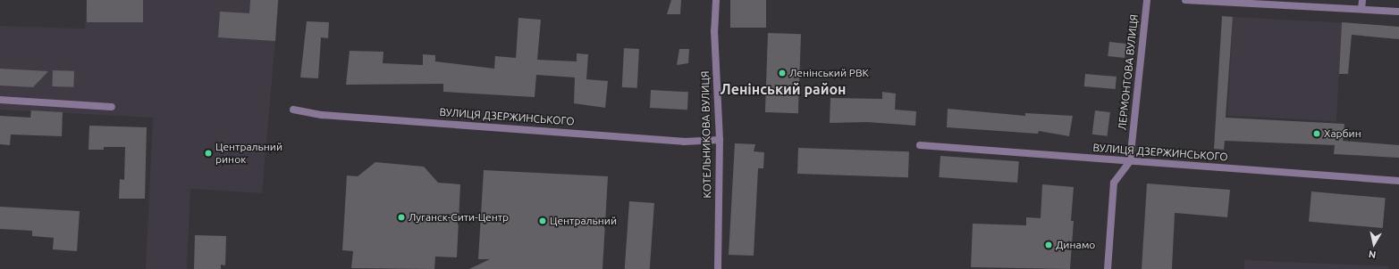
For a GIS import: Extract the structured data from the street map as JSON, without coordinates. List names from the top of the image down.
{
  "streets": {
    "street": ["ЛЕРМОНТОВА ВУЛИЦЯ", "ВУЛИЦЯ ДЗЕРЖИНСЬКОГО", "КОТЕЛЬНИКОВА ВУЛИЦЯ"]
  },
  "crossings": [
    ["ЛЕРМОНТОВА ВУЛИЦЯ", "ВУЛИЦЯ ДЗЕРЖИНСЬКОГО"],
    ["ВУЛИЦЯ ДЗЕРЖИНСЬКОГО", "КОТЕЛЬНИКОВА ВУЛИЦЯ"]
  ],
  "districts": ["Ленінський район"],
  "places": [
    "Ленінський РВК",
    "Харбин",
    "Центральний ринок",
    "Луганск-Сити-Центр",
    "Центральний",
    "Динамо"
  ],
  "north": "bottom"
}
